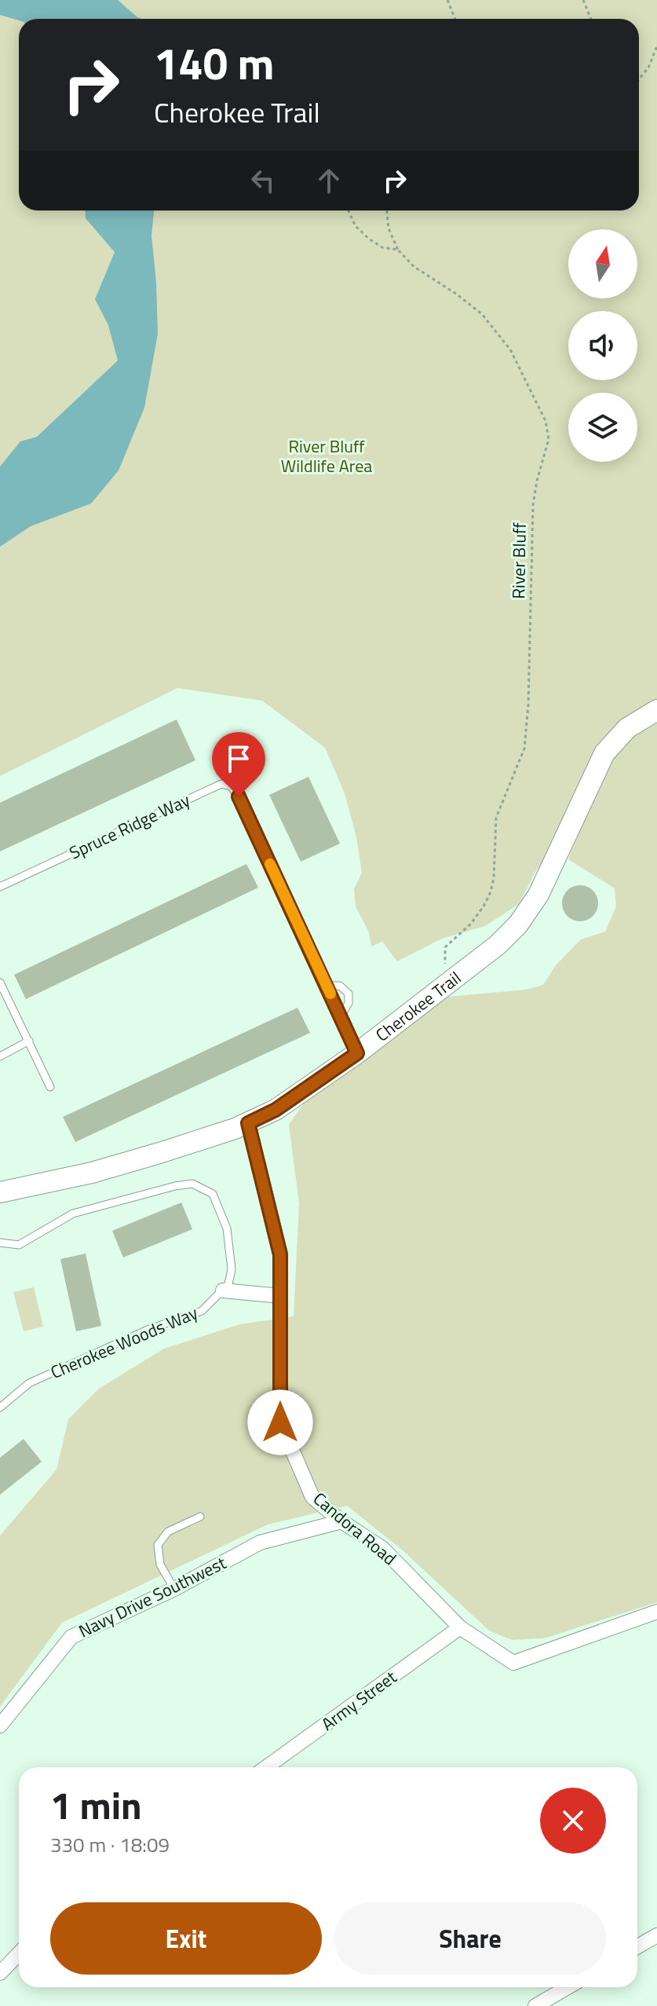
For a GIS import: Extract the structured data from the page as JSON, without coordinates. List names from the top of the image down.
{
  "streets": {
    "street": [
      "Cherokee Trail",
      "Candora Road",
      "Navy Drive Southwest",
      "Army Street"
    ],
    "lane": ["Spruce Ridge Way", "Cherokee Woods Way"],
    "path": ["River Bluff"]
  },
  "crossings": [
    ["River Bluff", "Cherokee Trail"],
    ["Spruce Ridge Way", "Cherokee Trail"],
    ["Cherokee Trail", "Candora Road"],
    ["Candora Road", "Navy Drive Southwest"],
    ["Candora Road", "Army Street"]
  ],
  "parks": ["River Bluff Wildlife Area"],
  "north": "top",
  "page": {
    "turn": ["140 m", "Cherokee Trail"],
    "heading": ["1 min", "330 m · 18:09"],
    "buttons": ["Exit", "Share"]
  }
}
